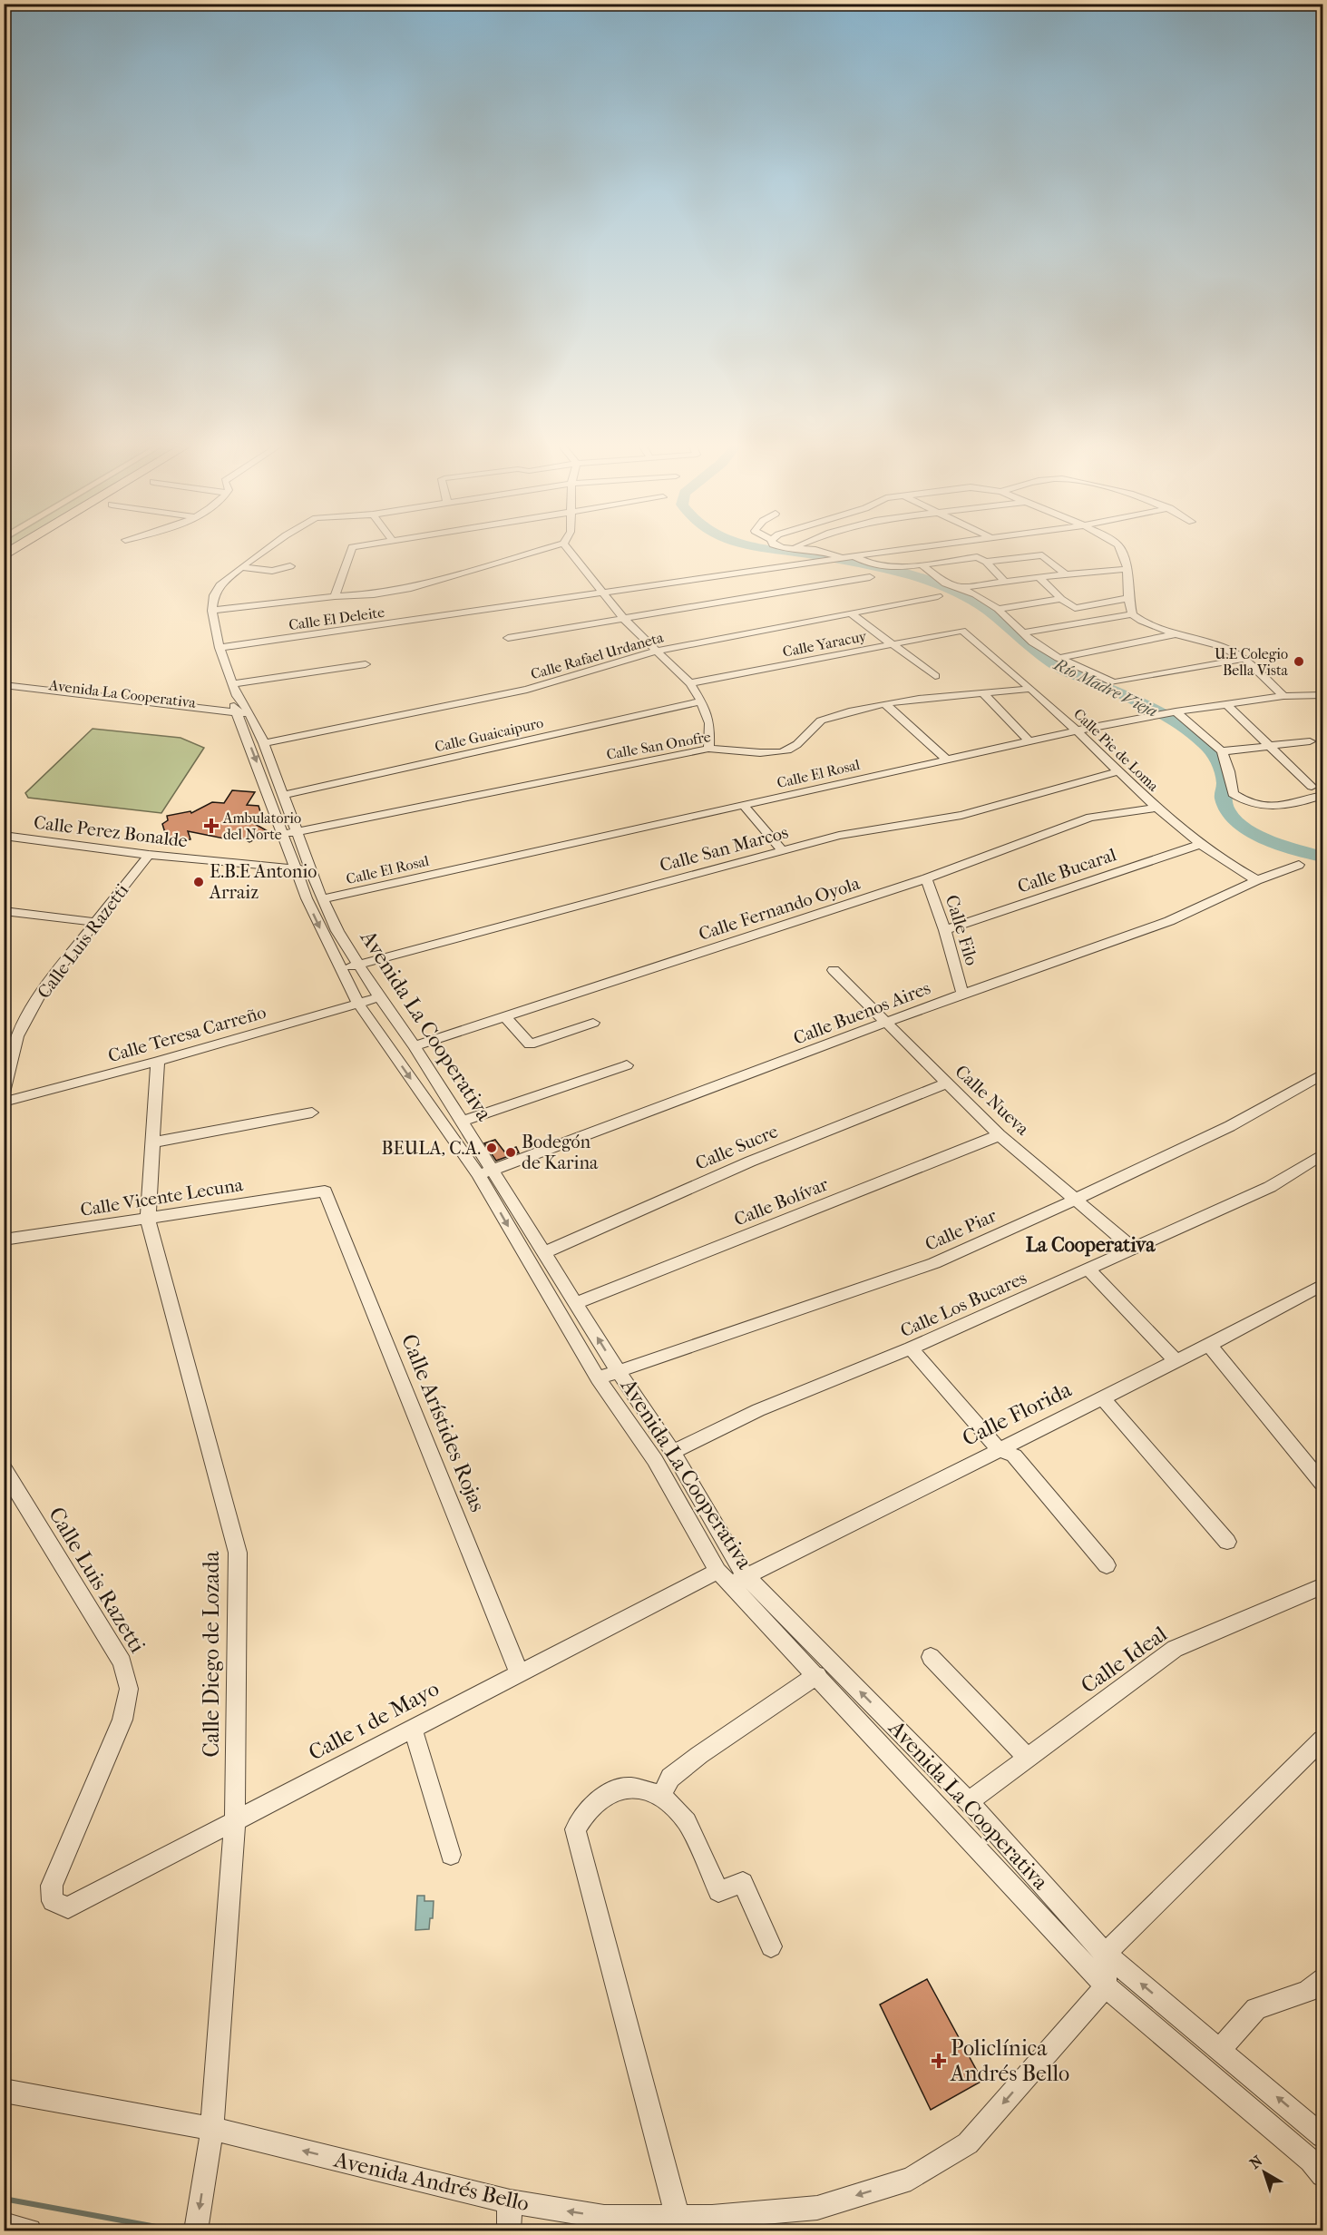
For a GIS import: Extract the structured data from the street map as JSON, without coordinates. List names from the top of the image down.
{
  "streets": {
    "street": [
      "Calle El Deleite",
      "Calle Yaracuy",
      "Calle Rafael Urdaneta",
      "Avenida La Cooperativa",
      "Calle Guaicaipuro",
      "Calle San Onofre",
      "Calle Pie de Loma",
      "Calle El Rosal",
      "Calle Perez Bonalde",
      "Calle San Marcos",
      "Calle Bucaral",
      "Calle Fernando Oyola",
      "Calle Filo",
      "Calle Luis Razetti",
      "Calle Buenos Aires",
      "Calle Teresa Carreño",
      "Calle Nueva",
      "Calle Sucre",
      "Calle Vicente Lecuna",
      "Calle Bolívar",
      "Calle Piar",
      "Calle Los Bucares",
      "Calle Florida",
      "Calle Arístides Rojas",
      "Calle Diego de Lozada",
      "Calle Ideal",
      "Calle 1 de Mayo",
      "Avenida Andrés Bello"
    ]
  },
  "crossings": [
    ["Calle El Deleite", "Avenida La Cooperativa"],
    ["Calle Yaracuy", "Calle Pie de Loma"],
    ["Calle Rafael Urdaneta", "Avenida La Cooperativa"],
    ["Avenida La Cooperativa", "Calle Guaicaipuro"],
    ["Avenida La Cooperativa", "Calle San Onofre"],
    ["Avenida La Cooperativa", "Calle El Rosal"],
    ["Avenida La Cooperativa", "Calle Perez Bonalde"],
    ["Avenida La Cooperativa", "Calle San Marcos"],
    ["Avenida La Cooperativa", "Calle Fernando Oyola"],
    ["Avenida La Cooperativa", "Calle Buenos Aires"],
    ["Avenida La Cooperativa", "Calle Teresa Carreño"],
    ["Avenida La Cooperativa", "Calle Sucre"],
    ["Avenida La Cooperativa", "Calle Bolívar"],
    ["Avenida La Cooperativa", "Calle Piar"],
    ["Avenida La Cooperativa", "Calle Los Bucares"],
    ["Avenida La Cooperativa", "Calle Florida"],
    ["Avenida La Cooperativa", "Calle Ideal"],
    ["Avenida La Cooperativa", "Calle 1 de Mayo"],
    ["Avenida La Cooperativa", "Avenida Andrés Bello"],
    ["Calle San Onofre", "Calle Pie de Loma"],
    ["Calle Pie de Loma", "Calle El Rosal"],
    ["Calle Pie de Loma", "Calle San Marcos"],
    ["Calle Pie de Loma", "Calle Bucaral"],
    ["Calle Pie de Loma", "Calle Fernando Oyola"],
    ["Calle Pie de Loma", "Calle Buenos Aires"],
    ["Calle Perez Bonalde", "Calle Luis Razetti"],
    ["Calle Bucaral", "Calle Filo"],
    ["Calle Fernando Oyola", "Calle Filo"],
    ["Calle Filo", "Calle Buenos Aires"],
    ["Calle Luis Razetti", "Calle 1 de Mayo"],
    ["Calle Buenos Aires", "Calle Nueva"],
    ["Calle Teresa Carreño", "Calle Diego de Lozada"],
    ["Calle Nueva", "Calle Sucre"],
    ["Calle Nueva", "Calle Bolívar"],
    ["Calle Nueva", "Calle Piar"],
    ["Calle Nueva", "Calle Los Bucares"],
    ["Calle Vicente Lecuna", "Calle Arístides Rojas"],
    ["Calle Vicente Lecuna", "Calle Diego de Lozada"],
    ["Calle Florida", "Calle 1 de Mayo"],
    ["Calle Arístides Rojas", "Calle 1 de Mayo"],
    ["Calle Diego de Lozada", "Calle 1 de Mayo"],
    ["Calle Diego de Lozada", "Avenida Andrés Bello"]
  ],
  "one_way": ["Avenida Andrés Bello"],
  "districts": ["La Cooperativa"],
  "water": ["Río Madre Vieja"],
  "places": {
    "other": [
      "U.E Colegio Bella Vista",
      "E.B.E Antonio Arraiz",
      "BEULA, C.A.",
      "Bodegón de Karina"
    ],
    "health": ["Ambulatorio del Norte", "Policlínica Andrés Bello"]
  },
  "north": "top left"
}
